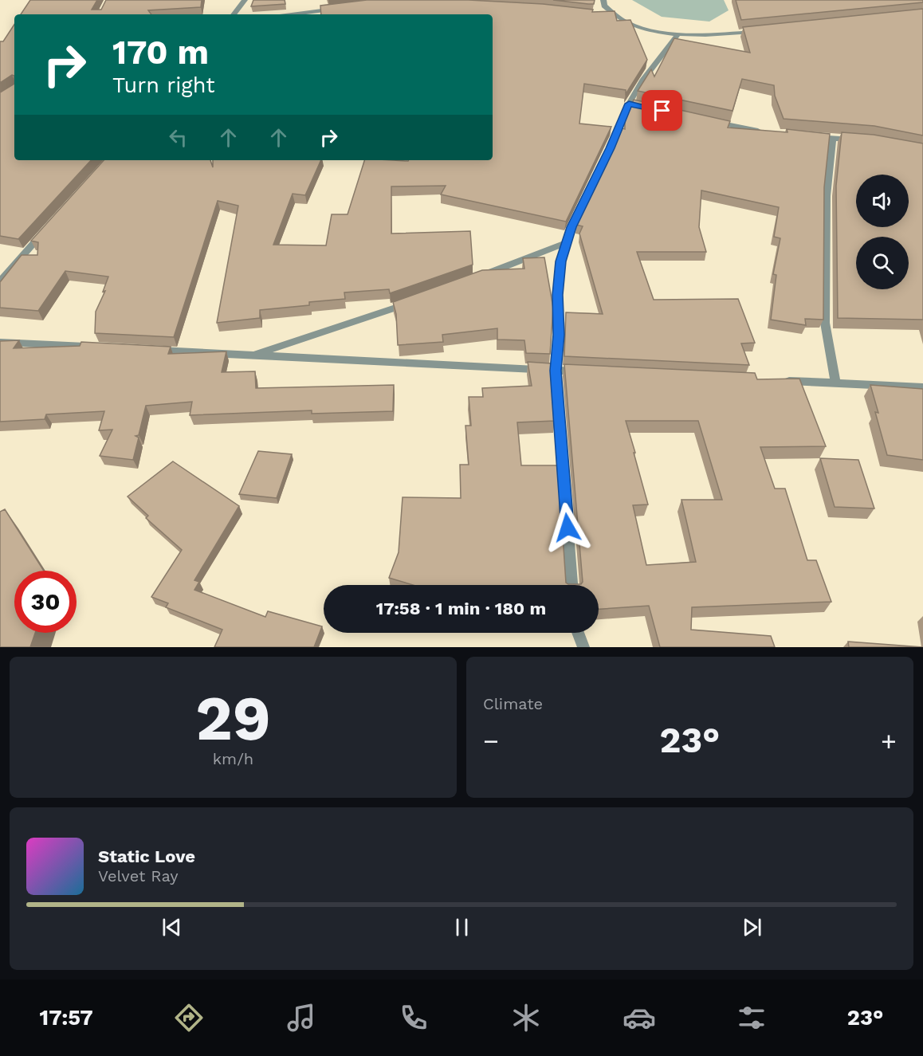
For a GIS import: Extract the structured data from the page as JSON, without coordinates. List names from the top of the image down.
{
  "page": {
    "turn": ["170 m", "Turn right"],
    "limit": "30",
    "trip": "17:58 · 1 min · 180 m",
    "tile": [
      ["29", "km/h"],
      "Climate"
    ],
    "heat": ["−", "23°", "+"],
    "song": ["Static Love", "Velvet Ray"],
    "tabs": ["17:57", "23°"]
  }
}
